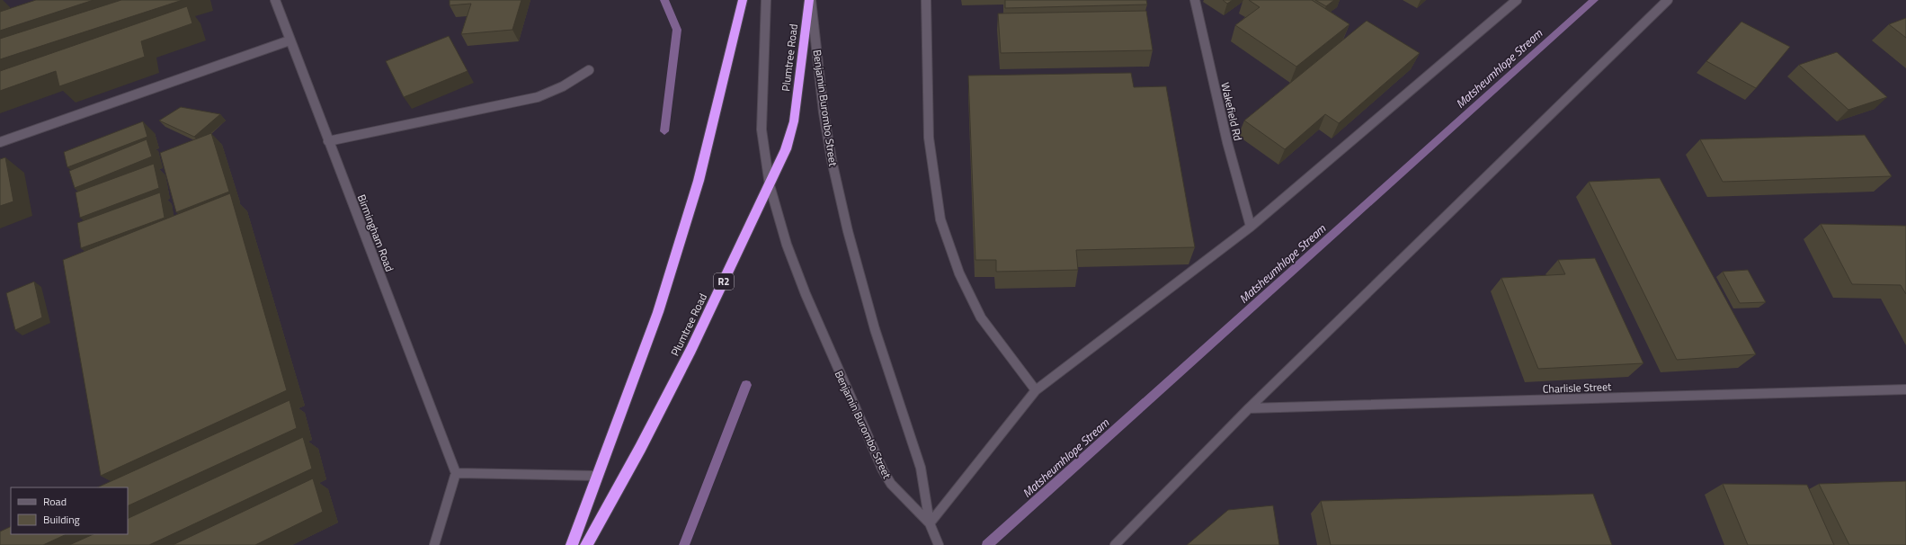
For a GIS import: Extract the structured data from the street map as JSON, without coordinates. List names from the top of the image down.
{
  "streets": {
    "highway": ["Plumtree Road", "R2"],
    "street": [
      "Benjamin Burombo Street",
      "Wakefield Rd",
      "Birmingham Road",
      "Charlisle Street"
    ]
  },
  "crossings": [
    ["Plumtree Road", "Benjamin Burombo Street"]
  ],
  "water": ["Matsheumhlope Stream"],
  "legend": ["Road", "Building"]
}
